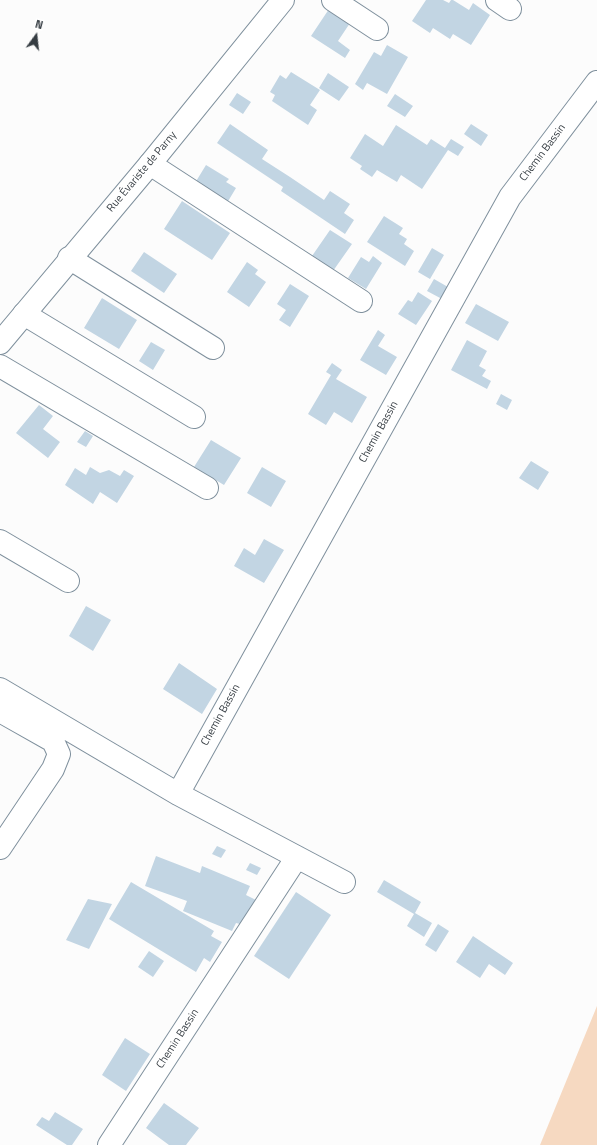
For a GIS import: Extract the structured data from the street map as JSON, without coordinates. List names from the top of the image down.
{
  "streets": {
    "street": ["Chemin Bassin", "Rue Évariste de Parny"]
  },
  "north": "top"
}
